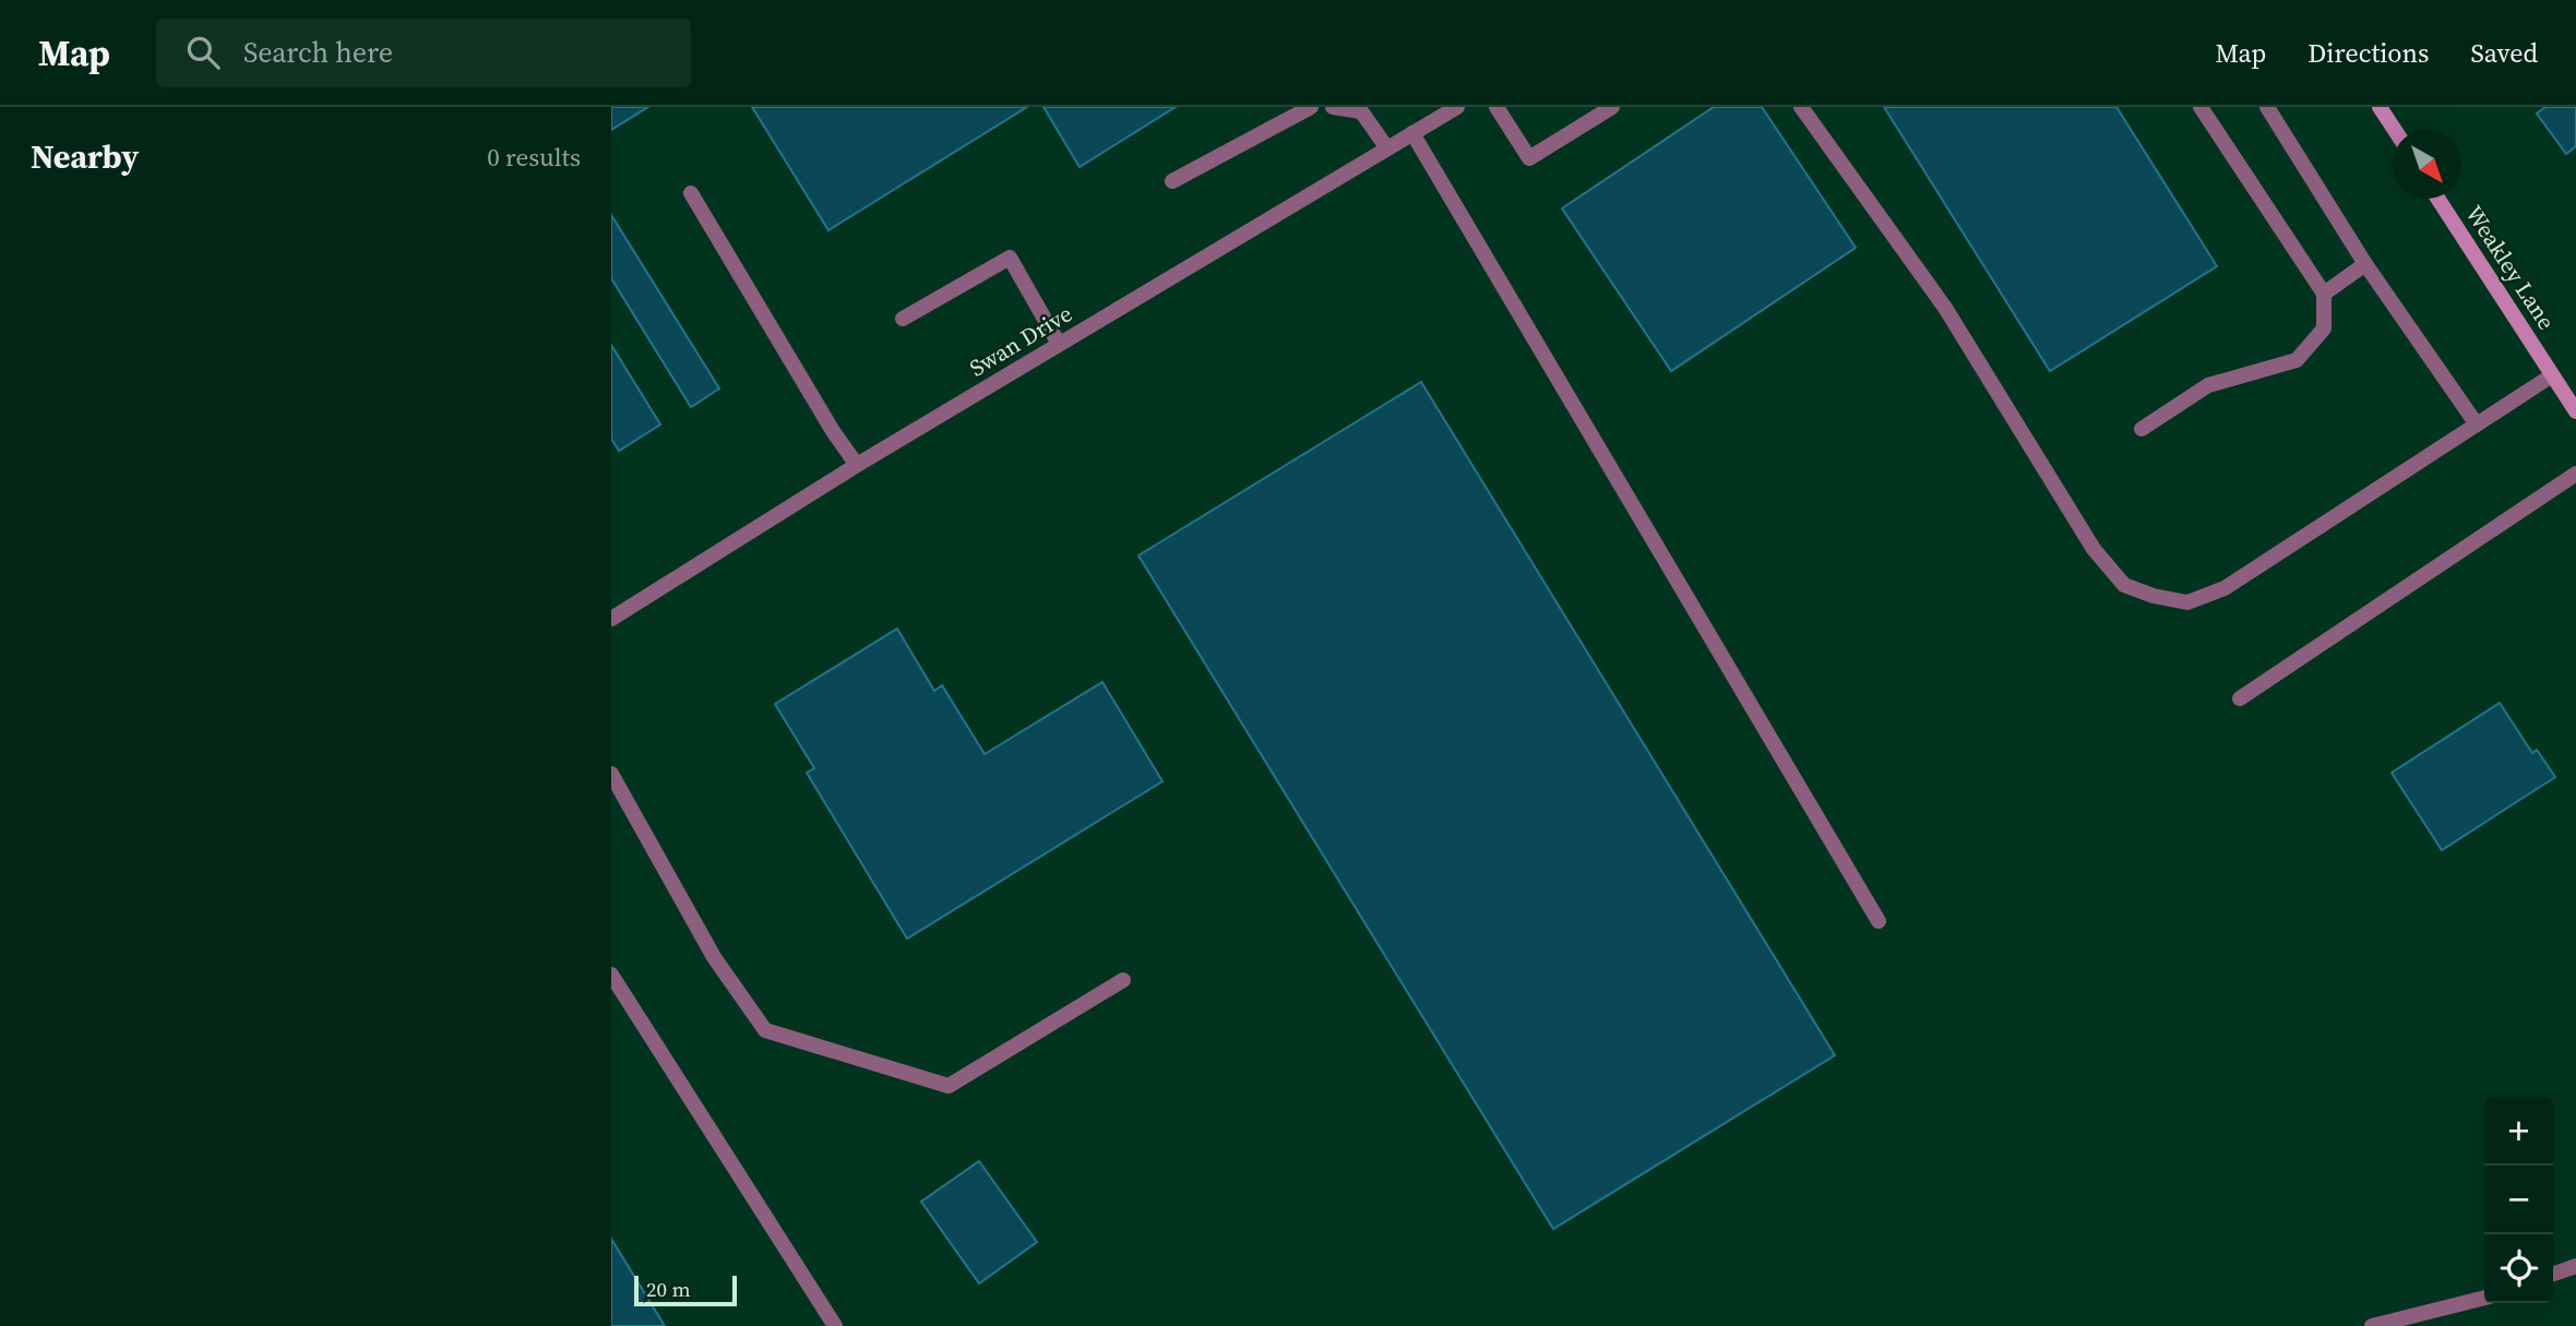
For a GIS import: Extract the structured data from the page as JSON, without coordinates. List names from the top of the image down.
{
  "streets": {
    "main road": ["Weakley Lane"],
    "street": ["Swan Drive"]
  },
  "scale_bar": "20 m",
  "north": "bottom right",
  "page": {
    "header": "Map",
    "search": "Search here",
    "nav": ["Map", "Directions", "Saved"],
    "heading": ["Nearby", "0 results"],
    "map_buttons": ["+", "−"],
    "scale": "20 m"
  }
}
